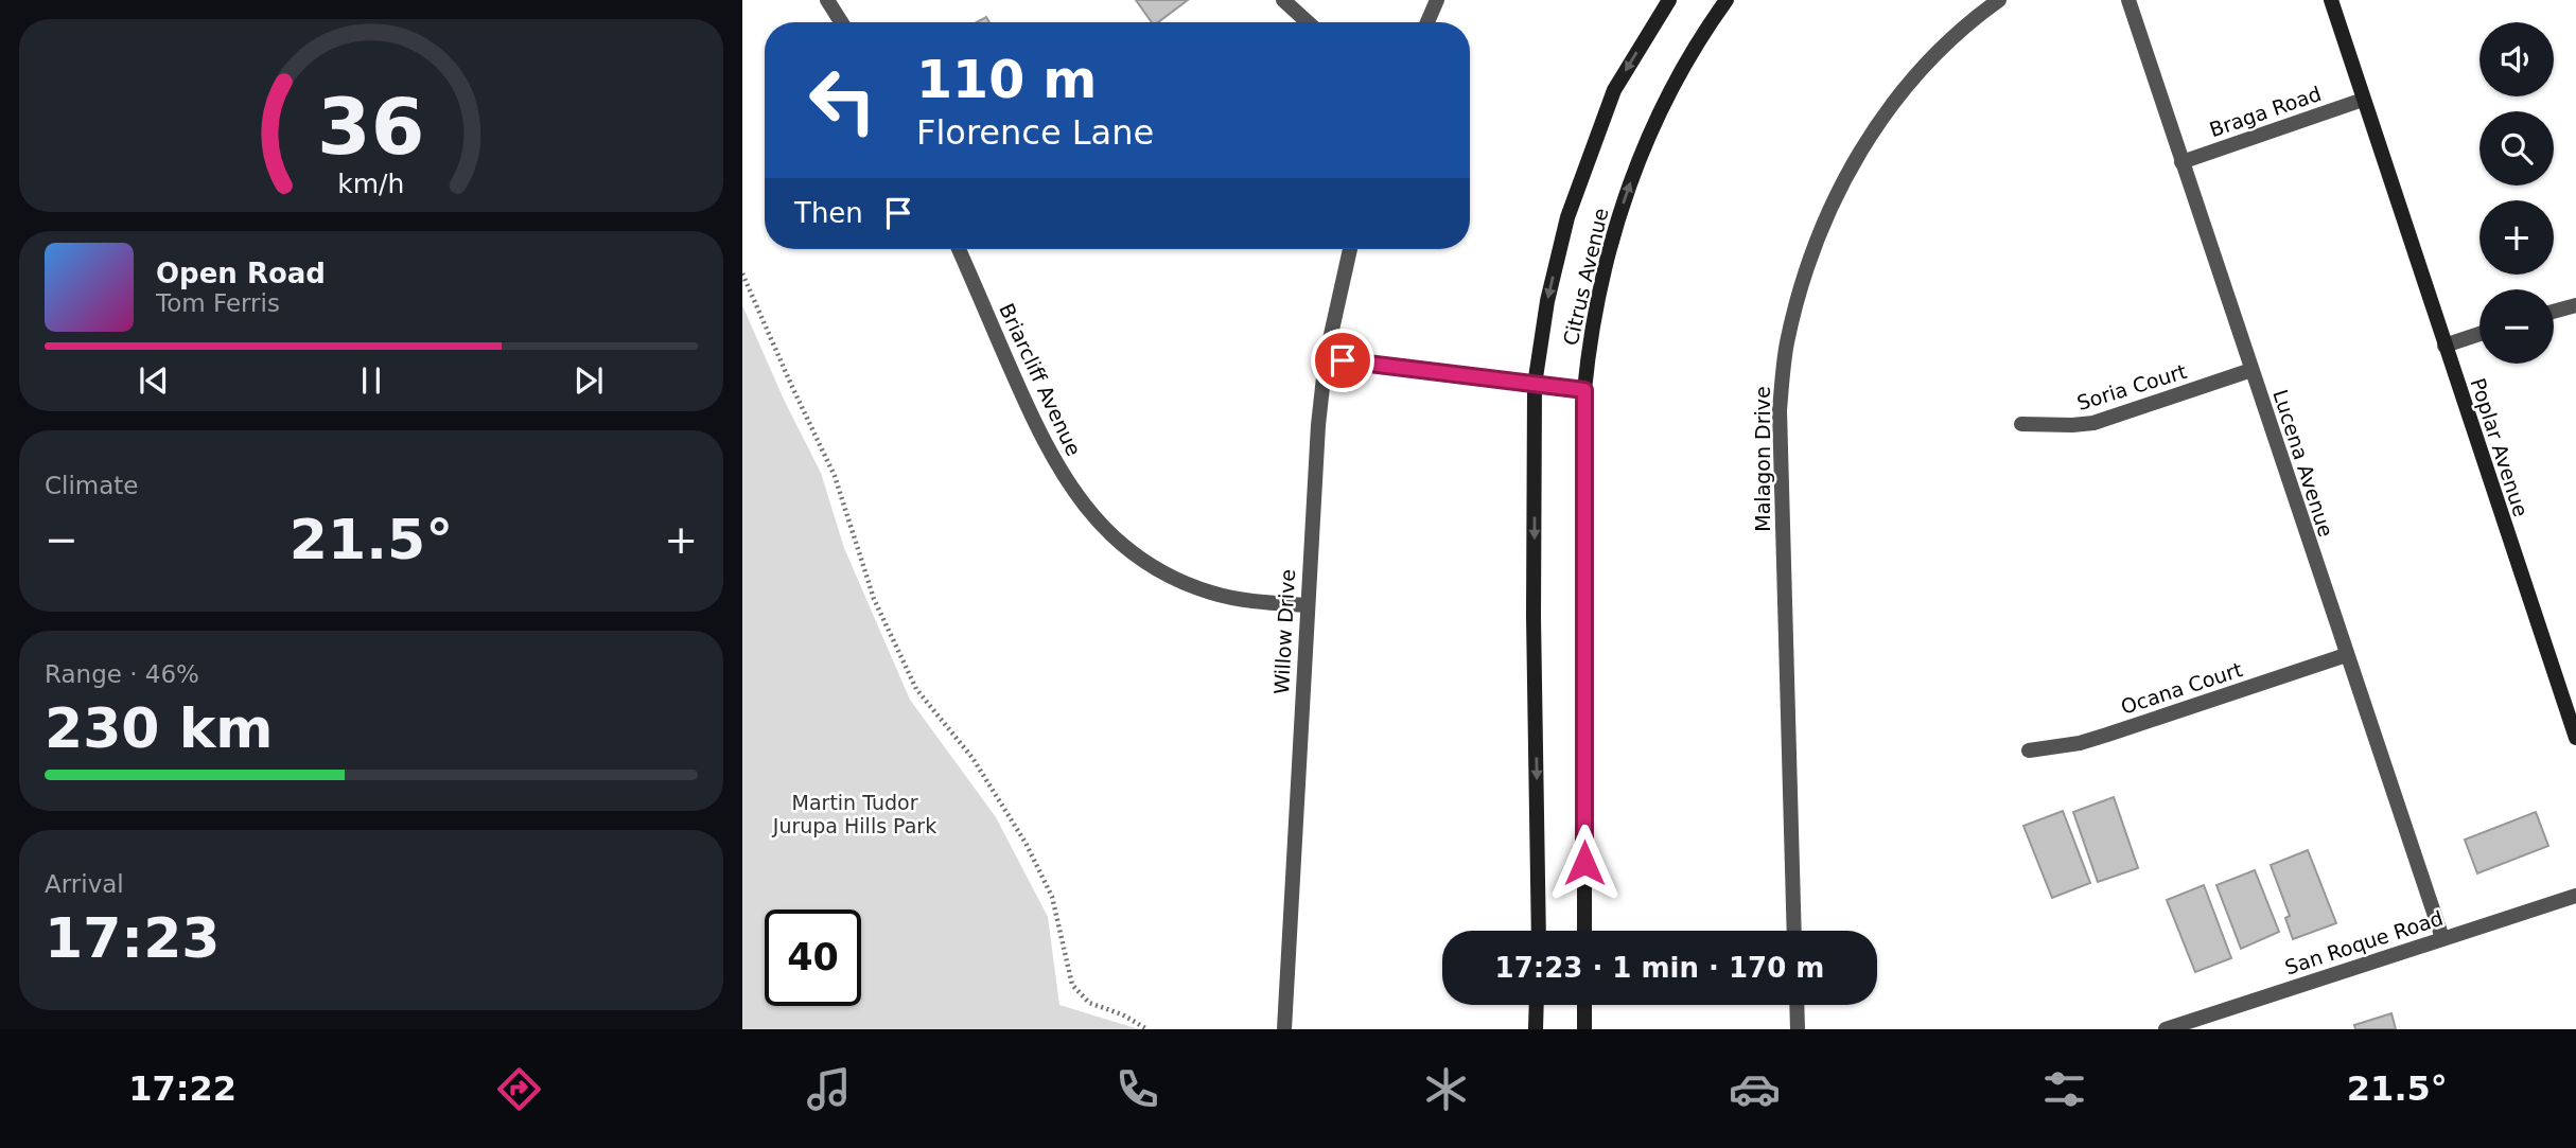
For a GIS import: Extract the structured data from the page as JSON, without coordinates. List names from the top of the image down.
{
  "streets": {
    "street": [
      "Braga Road",
      "Citrus Avenue",
      "Briarcliff Avenue",
      "Soria Court",
      "Poplar Avenue",
      "Malagon Drive",
      "Lucena Avenue",
      "Willow Drive",
      "Ocana Court",
      "San Roque Road"
    ]
  },
  "crossings": [
    ["Braga Road", "Poplar Avenue"],
    ["Braga Road", "Lucena Avenue"],
    ["Briarcliff Avenue", "Willow Drive"],
    ["Soria Court", "Lucena Avenue"],
    ["Lucena Avenue", "Ocana Court"],
    ["Lucena Avenue", "San Roque Road"]
  ],
  "parks": ["Martin Tudor Jurupa Hills Park"],
  "page": {
    "map_buttons": ["+", "−"],
    "turn": ["110 m", "Florence Lane"],
    "then": "Then",
    "song": ["Open Road", "Tom Ferris"],
    "tile": [
      "Climate",
      ["Range · 46%", "230 km"],
      ["Arrival", "17:23"]
    ],
    "heat": ["−", "21.5°", "+"],
    "limit": "40",
    "trip": "17:23 · 1 min · 170 m",
    "tabs": ["17:22", "21.5°"],
    "gauge": ["36", "km/h"]
  }
}
